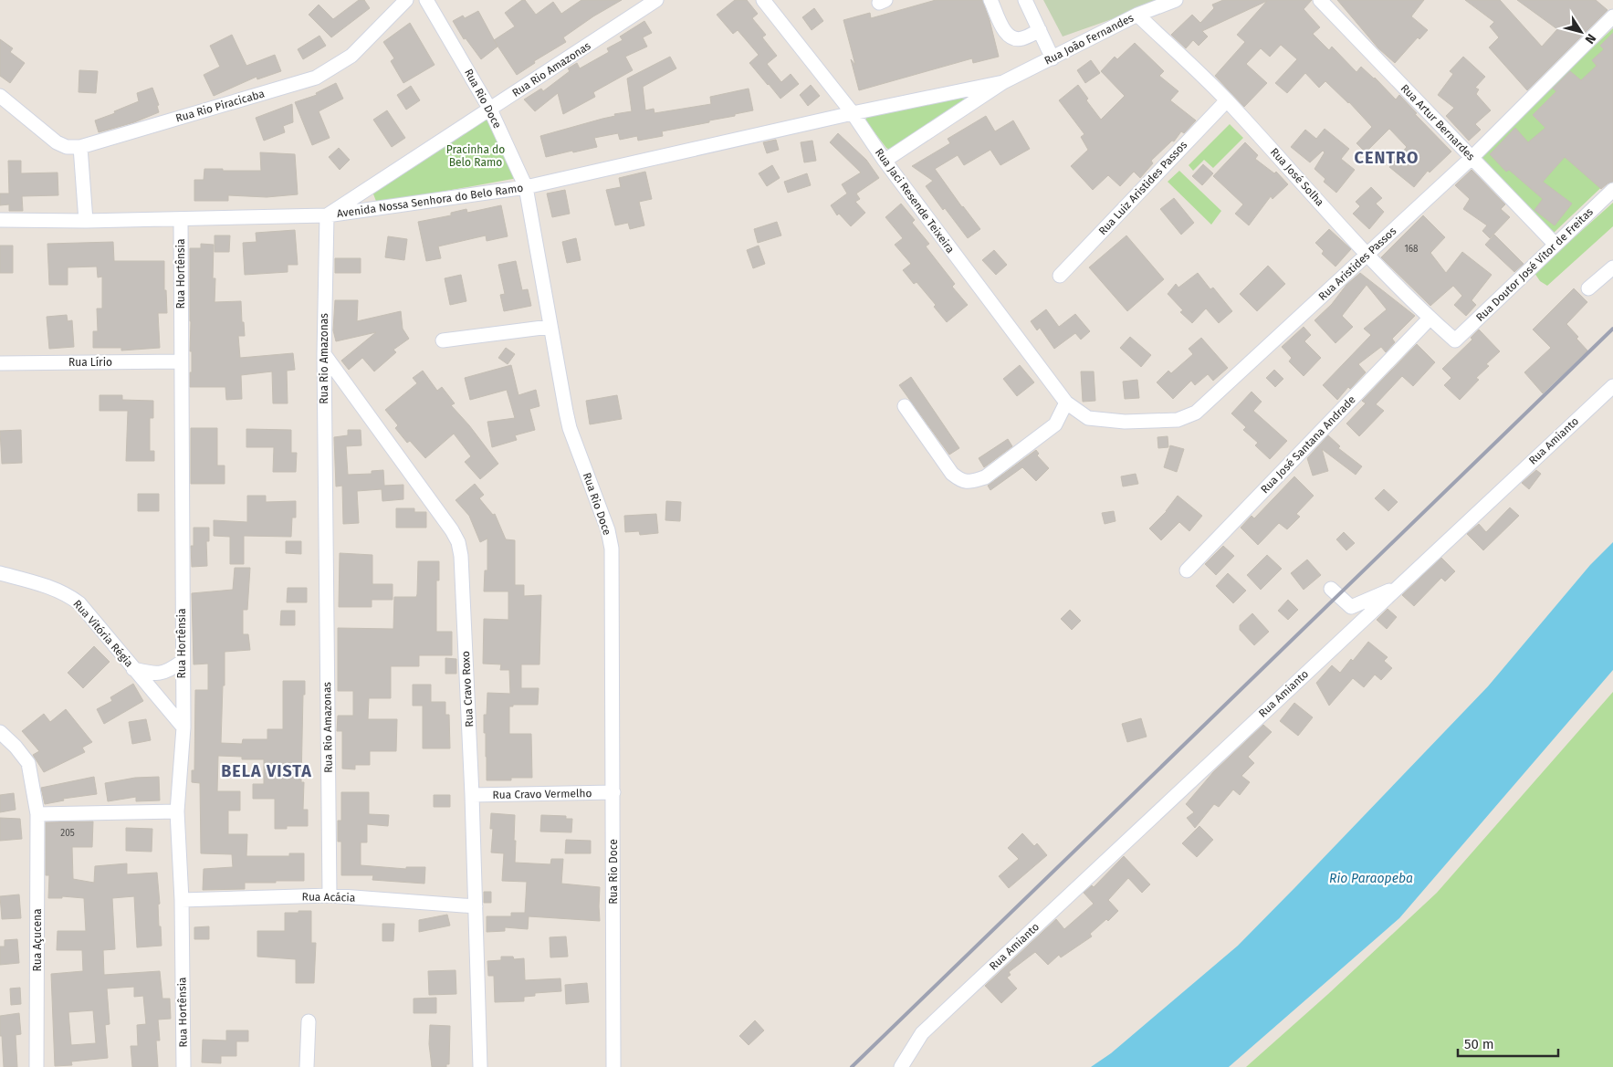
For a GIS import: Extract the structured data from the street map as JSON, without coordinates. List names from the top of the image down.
{
  "streets": {
    "street": [
      "Rua João Fernandes",
      "Rua Rio Amazonas",
      "Rua Rio Doce",
      "Rua Rio Piracicaba",
      "Rua Artur Bernardes",
      "Rua José Solha",
      "Rua Luiz Aristides Passos",
      "Avenida Nossa Senhora do Belo Ramo",
      "Rua Jaci Resende Teixeira",
      "Rua Aristides Passos",
      "Rua Doutor José Vitor de Freitas",
      "Rua Hortênsia",
      "Rua Lírio",
      "Rua Amianto",
      "Rua José Santana Andrade",
      "Rua Vitória Régia",
      "Rua Cravo Roxo",
      "Rua Cravo Vermelho",
      "Rua Acácia",
      "Rua Açucena"
    ]
  },
  "crossings": [
    ["Rua João Fernandes", "Rua José Solha"],
    ["Rua João Fernandes", "Avenida Nossa Senhora do Belo Ramo"],
    ["Rua João Fernandes", "Rua Jaci Resende Teixeira"],
    ["Rua Rio Amazonas", "Rua Rio Doce"],
    ["Rua Rio Amazonas", "Avenida Nossa Senhora do Belo Ramo"],
    ["Rua Rio Amazonas", "Rua Cravo Roxo"],
    ["Rua Rio Amazonas", "Rua Acácia"],
    ["Rua Rio Doce", "Avenida Nossa Senhora do Belo Ramo"],
    ["Rua Rio Doce", "Rua Cravo Vermelho"],
    ["Rua Artur Bernardes", "Rua Aristides Passos"],
    ["Rua Artur Bernardes", "Rua Doutor José Vitor de Freitas"],
    ["Rua José Solha", "Rua Luiz Aristides Passos"],
    ["Rua José Solha", "Rua Aristides Passos"],
    ["Rua José Solha", "Rua Doutor José Vitor de Freitas"],
    ["Rua José Solha", "Rua José Santana Andrade"],
    ["Avenida Nossa Senhora do Belo Ramo", "Rua Jaci Resende Teixeira"],
    ["Avenida Nossa Senhora do Belo Ramo", "Rua Hortênsia"],
    ["Rua Jaci Resende Teixeira", "Rua Aristides Passos"],
    ["Rua Hortênsia", "Rua Lírio"],
    ["Rua Hortênsia", "Rua Vitória Régia"],
    ["Rua Hortênsia", "Rua Acácia"],
    ["Rua Cravo Roxo", "Rua Cravo Vermelho"],
    ["Rua Cravo Roxo", "Rua Acácia"]
  ],
  "districts": ["CENTRO", "BELA VISTA"],
  "water": ["Rio Paraopeba"],
  "parks": ["Pracinha do Belo Ramo"],
  "house_numbers": ["168", "205"],
  "scale_bar": "50 m",
  "north": "bottom right"
}
